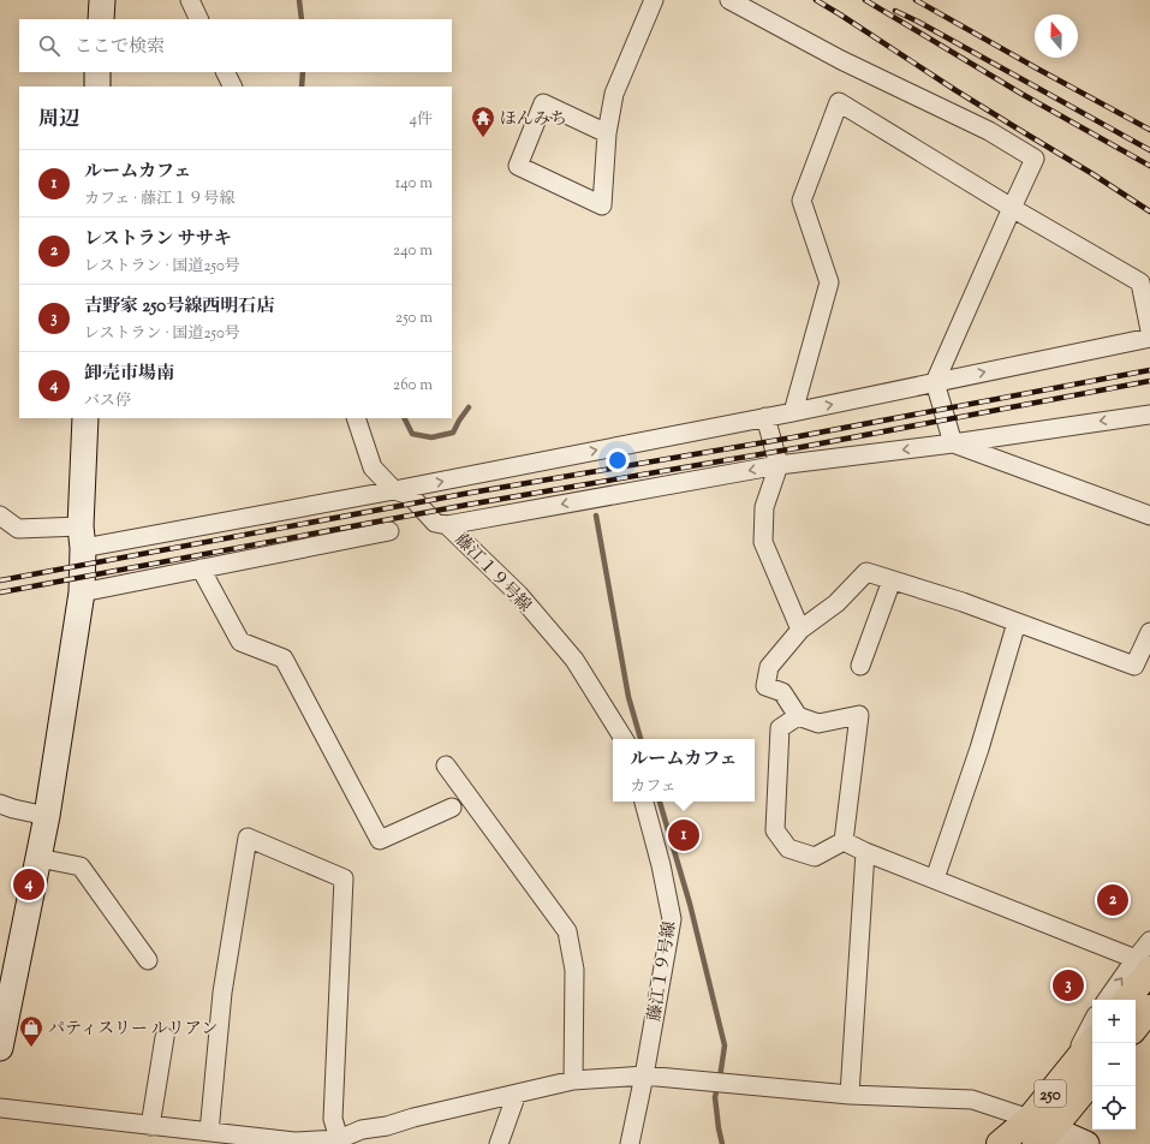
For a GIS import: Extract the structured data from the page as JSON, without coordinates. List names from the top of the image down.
{
  "streets": {
    "highway": ["250"],
    "street": ["藤江１９号線"]
  },
  "places": {
    "temple": ["ほんみち"],
    "shop": ["パティスリー ルリアン"]
  },
  "north": "top",
  "page": {
    "search": "ここで検索",
    "heading": ["周辺", "4件"],
    "list": [
      {
        "mark": "1",
        "name": "ルームカフェ",
        "note": "カフェ · 藤江１９号線",
        "value": "140 m"
      },
      {
        "mark": "2",
        "name": "レストラン ササキ",
        "note": "レストラン · 国道250号",
        "value": "240 m"
      },
      {
        "mark": "3",
        "name": "吉野家 250号線西明石店",
        "note": "レストラン · 国道250号",
        "value": "250 m"
      },
      {
        "mark": "4",
        "name": "卸売市場南",
        "note": "バス停",
        "value": "260 m"
      }
    ],
    "popup": ["ルームカフェ", "カフェ"],
    "pins": [
      "1",
      "4",
      "2",
      "3"
    ],
    "map_buttons": ["+", "−"]
  }
}
